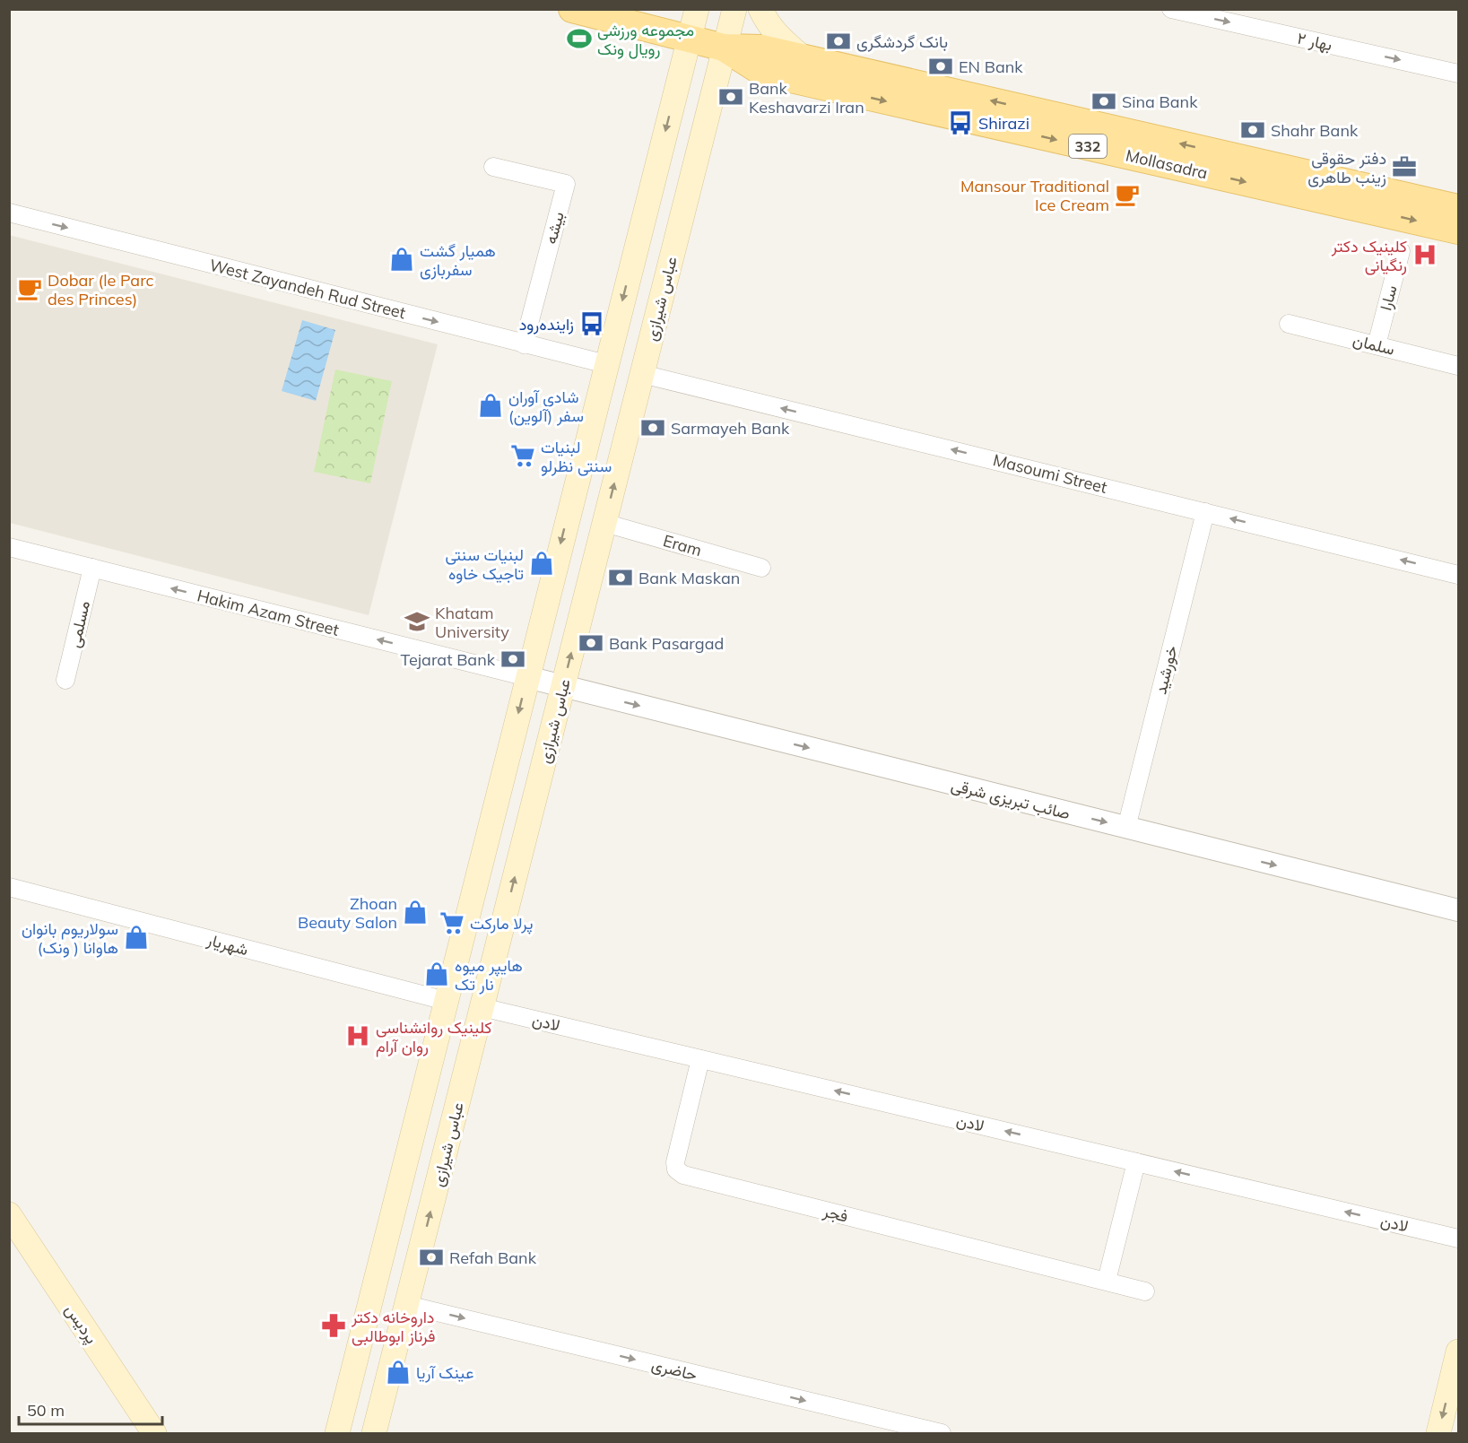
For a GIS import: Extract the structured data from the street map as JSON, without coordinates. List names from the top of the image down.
{
  "streets": {
    "main road": [
      "332",
      "Mollasadra",
      "عباس شیرازی",
      "پردیس"
    ],
    "street": [
      "بهار ۲",
      "بیشه",
      "West Zayandeh Rud Street",
      "سارا",
      "سلمان",
      "Masoumi Street",
      "Eram",
      "Hakim Azam Street",
      "مسلمی",
      "خورشید",
      "صائب تبریزی شرقی",
      "شهریار",
      "لادن",
      "فجر",
      "حاضری"
    ]
  },
  "crossings": [
    ["Mollasadra", "عباس شیرازی"],
    ["بیشه", "West Zayandeh Rud Street"],
    ["سارا", "سلمان"],
    ["عباس شیرازی", "Masoumi Street"],
    ["عباس شیرازی", "Eram"],
    ["عباس شیرازی", "صائب تبریزی شرقی"],
    ["عباس شیرازی", "لادن"],
    ["عباس شیرازی", "حاضری"],
    ["Masoumi Street", "خورشید"],
    ["Hakim Azam Street", "مسلمی"],
    ["Hakim Azam Street", "صائب تبریزی شرقی"],
    ["خورشید", "صائب تبریزی شرقی"],
    ["لادن", "فجر"]
  ],
  "one_way": [
    "بهار ۲",
    "West Zayandeh Rud Street",
    "Masoumi Street",
    "Hakim Azam Street",
    "صائب تبریزی شرقی",
    "لادن",
    "حاضری"
  ],
  "places": {
    "sports": ["مجموعه ورزشی رویال ونک"],
    "bank": [
      "بانک گردشگری",
      "EN Bank",
      "Bank Keshavarzi Iran",
      "Sina Bank",
      "Shahr Bank",
      "Sarmayeh Bank",
      "Bank Maskan",
      "Bank Pasargad",
      "Tejarat Bank",
      "Refah Bank"
    ],
    "bus stop": ["Shirazi", "زاینده‌رود"],
    "office": ["دفتر حقوقی زینب طاهری"],
    "cafe": ["Mansour Traditional Ice Cream", "Dobar (le Parc des Princes)"],
    "hospital": ["کلینیک دکتر رنگیانی", "کلینیک روانشناسی روان آرام"],
    "shop": [
      "همیار گشت سفربازی",
      "شادی آوران سفر (آلوین)",
      "لبنیات سنتی تاجیک خاوه",
      "Zhoan Beauty Salon",
      "سولاریوم بانوان هاوانا ( ونک)",
      "هایپر میوه نار تک",
      "عینک آریا"
    ],
    "supermarket": ["لبنیات سنتی نظرلو", "پرلا مارکت"],
    "school or university": ["Khatam University"],
    "pharmacy": ["داروخانه دکتر فرناز ابوطالبی"]
  },
  "scale_bar": "50 m"
}
